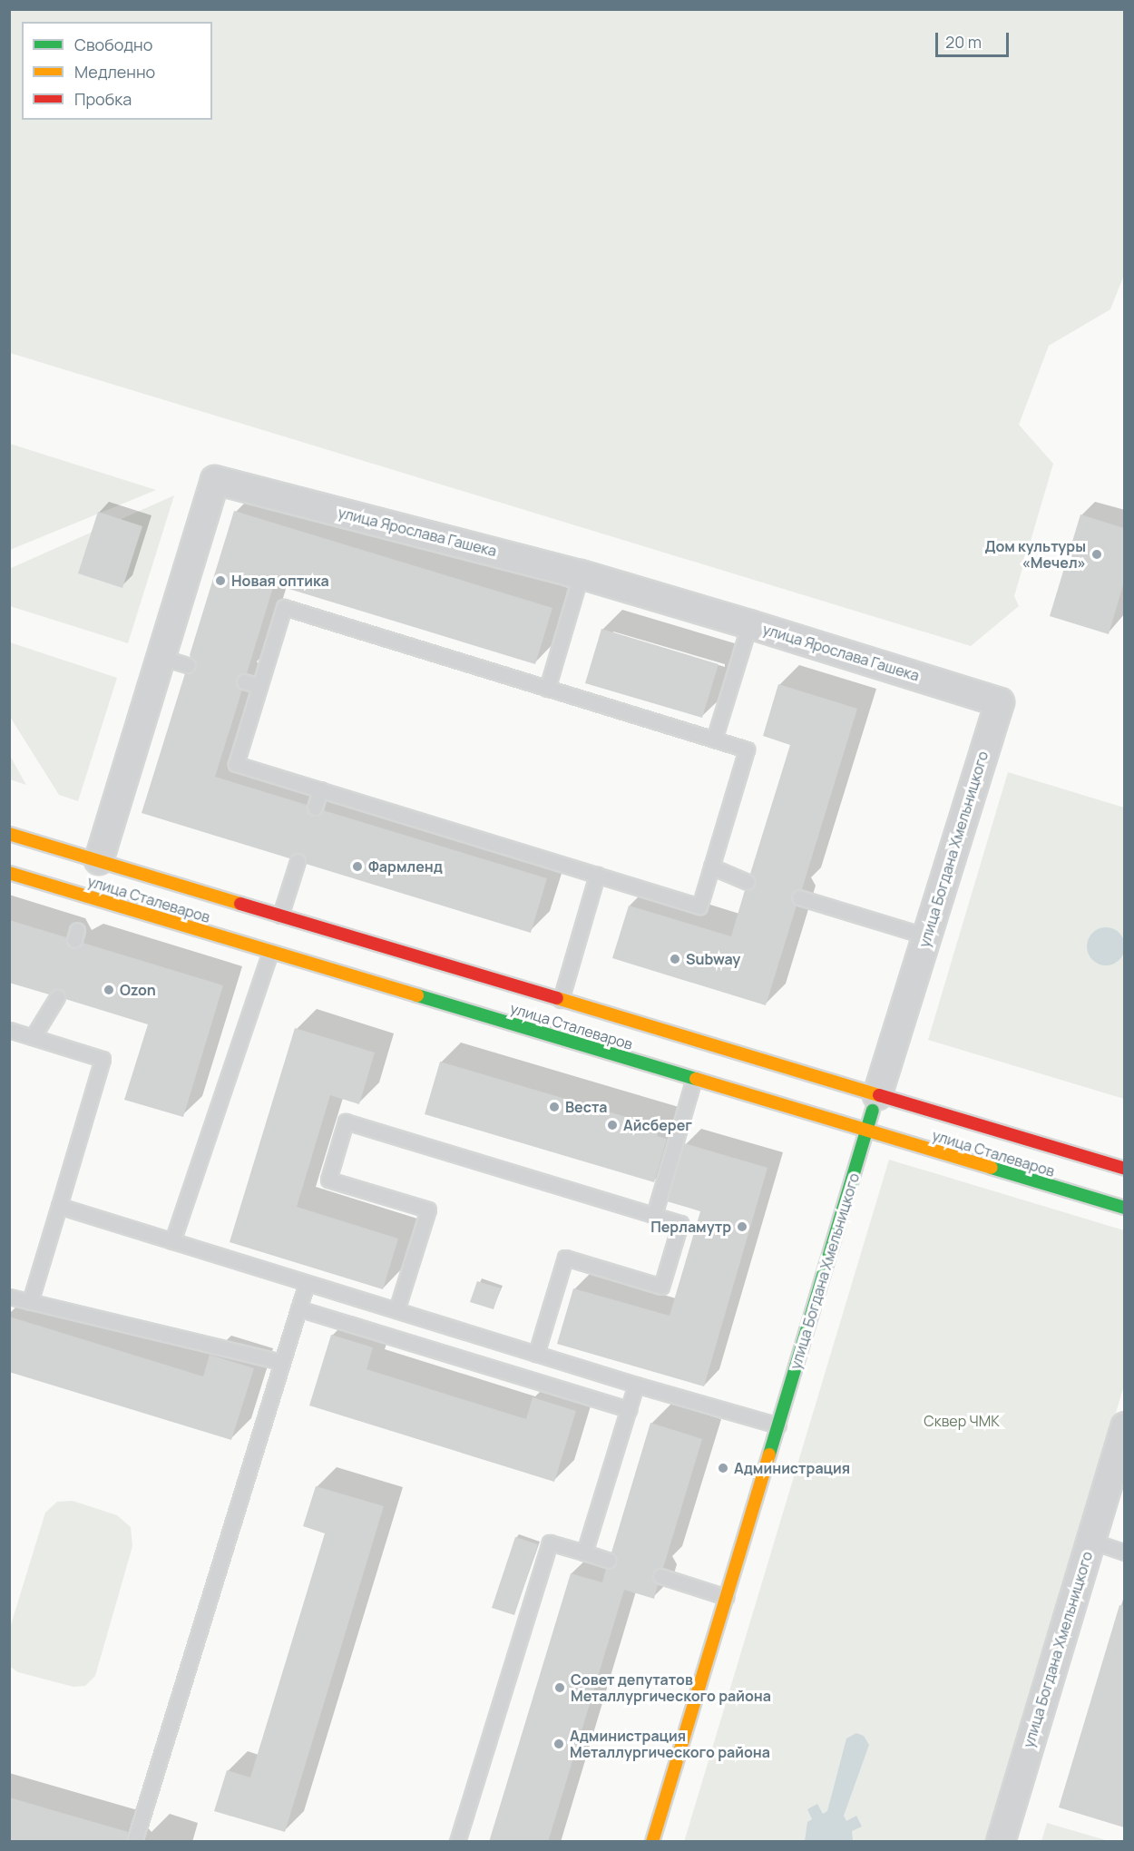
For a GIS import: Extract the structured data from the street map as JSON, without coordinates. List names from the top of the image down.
{
  "streets": {
    "main road": ["улица Богдана Хмельницкого", "улица Сталеваров"],
    "street": ["улица Ярослава Гашека"]
  },
  "crossings": [
    ["улица Ярослава Гашека", "улица Богдана Хмельницкого"],
    ["улица Ярослава Гашека", "улица Сталеваров"],
    ["улица Богдана Хмельницкого", "улица Сталеваров"]
  ],
  "parks": ["Сквер ЧМК"],
  "places": [
    "Дом культуры «Мечел»",
    "Новая оптика",
    "Фармленд",
    "Subway",
    "Ozon",
    "Веста",
    "Айсберег",
    "Перламутр",
    "Администрация",
    "Совет депутатов Металлургического района",
    "Администрация Металлургического района"
  ],
  "legend": ["Свободно", "Медленно", "Пробка"],
  "scale_bar": "20 m"
}
